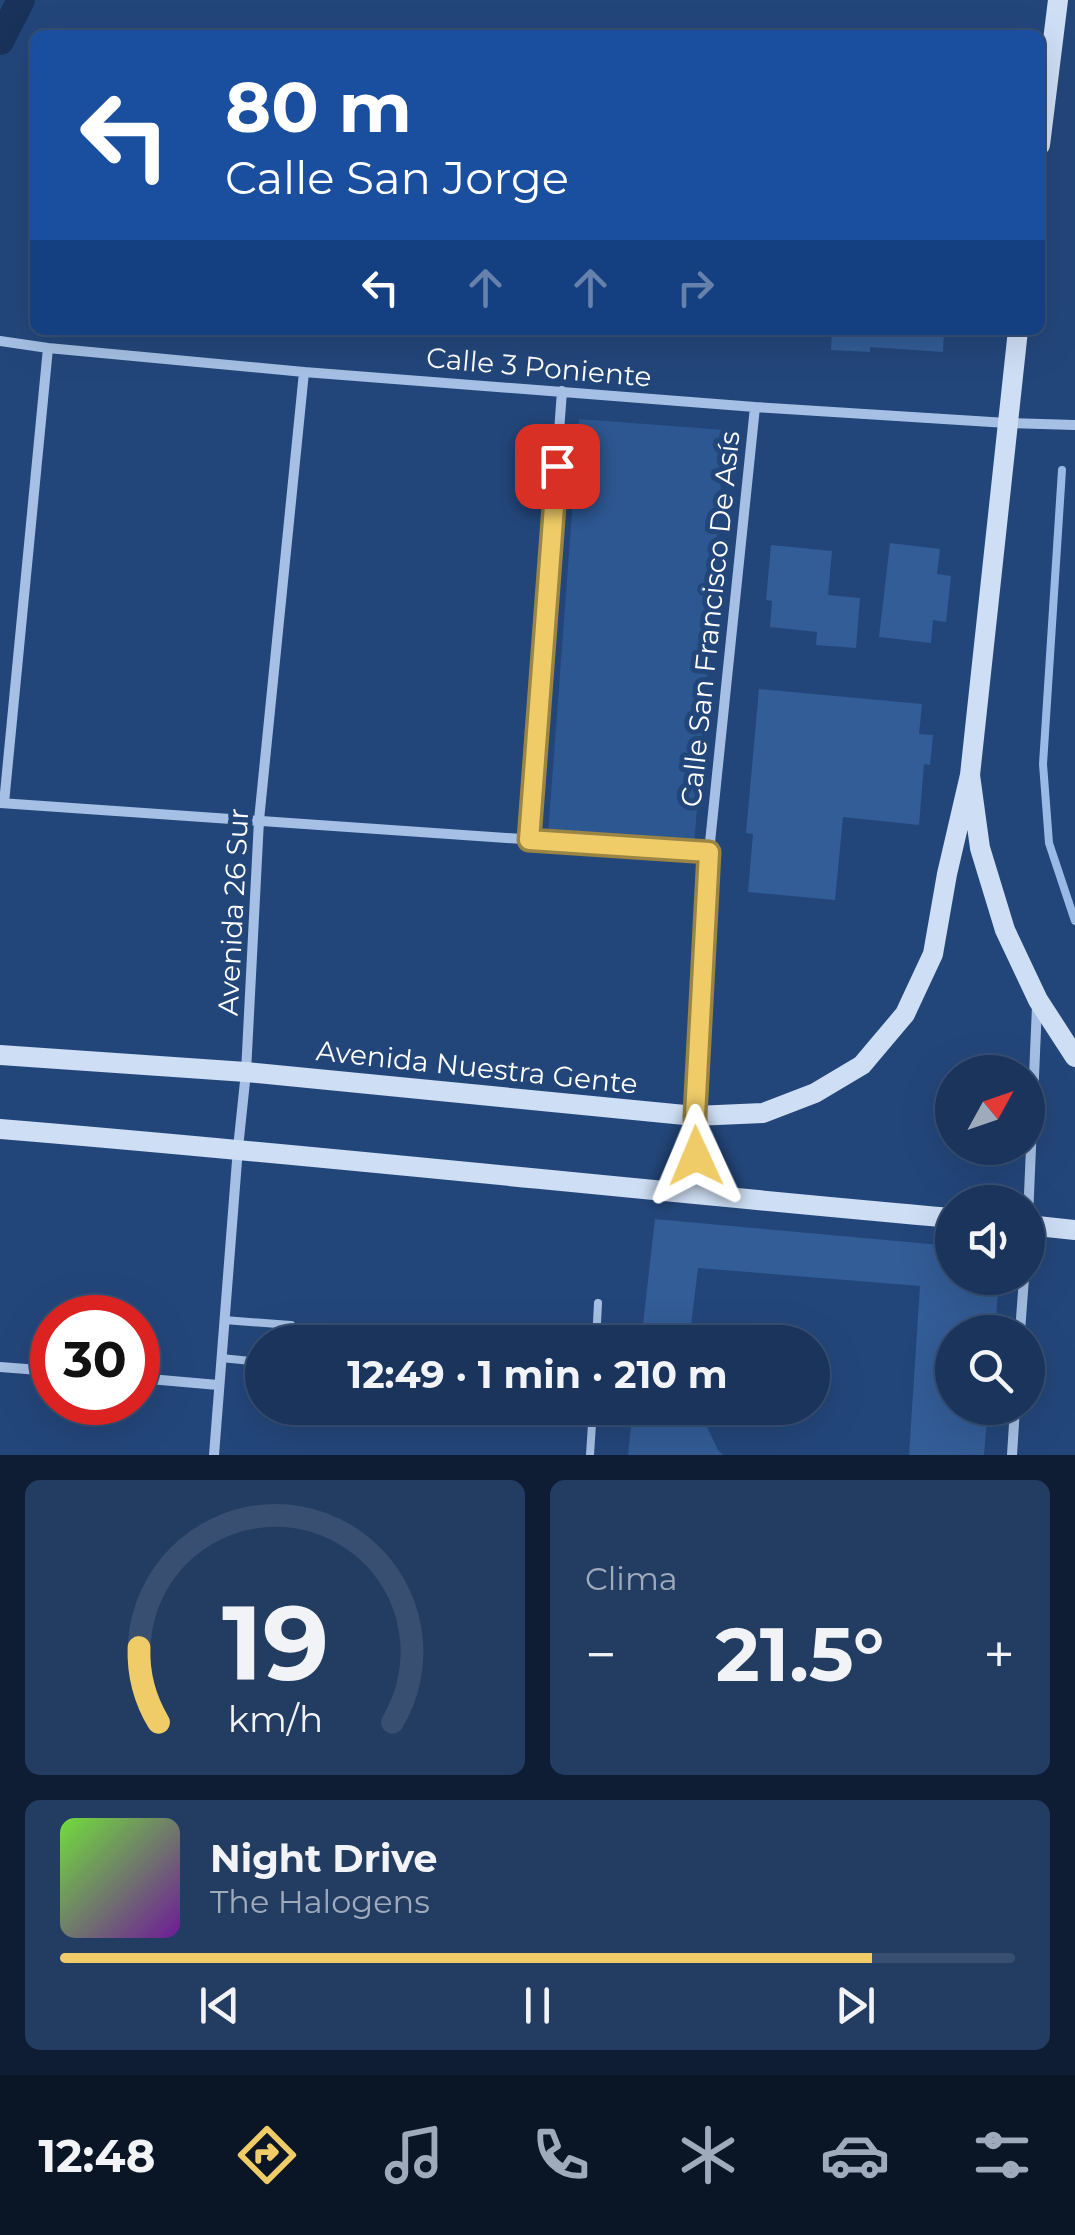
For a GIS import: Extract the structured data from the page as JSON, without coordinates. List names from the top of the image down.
{
  "streets": {
    "main road": ["Avenida Nuestra Gente"],
    "street": ["Calle 3 Poniente", "Calle San Francisco De Asís", "Avenida 26 Sur"]
  },
  "crossings": [
    ["Calle 3 Poniente", "Calle San Francisco De Asís"],
    ["Calle 3 Poniente", "Avenida 26 Sur"],
    ["Calle San Francisco De Asís", "Avenida Nuestra Gente"],
    ["Avenida 26 Sur", "Avenida Nuestra Gente"]
  ],
  "north": "top right",
  "page": {
    "turn": ["80 m", "Calle San Jorge"],
    "limit": "30",
    "trip": "12:49 · 1 min · 210 m",
    "tile": "Clima",
    "heat": ["−", "21.5°", "+"],
    "song": ["Night Drive", "The Halogens"],
    "tabs": "12:48",
    "gauge": ["19", "km/h"]
  }
}
